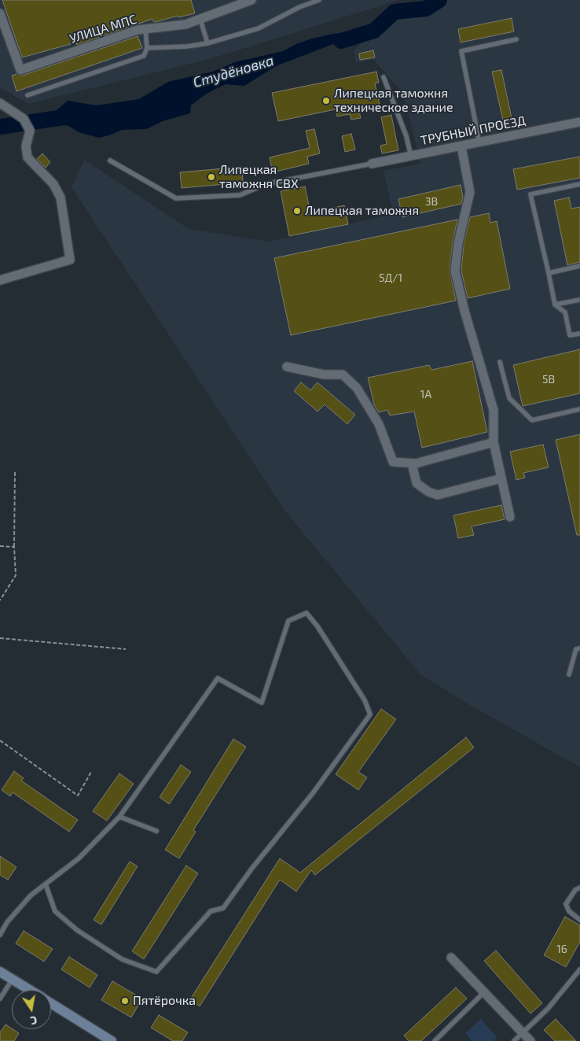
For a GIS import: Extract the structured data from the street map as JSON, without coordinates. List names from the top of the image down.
{
  "streets": {
    "street": ["УЛИЦА МПС", "ТРУБНЫЙ ПРОЕЗД"]
  },
  "water": ["Студёновка"],
  "places": [
    "Липецкая таможня техническое здание",
    "Липецкая таможня СВХ",
    "Липецкая таможня",
    "Пятёрочка"
  ],
  "house_numbers": [
    "3В",
    "5Д/1",
    "5В",
    "1А",
    "16"
  ],
  "north": "bottom"
}
